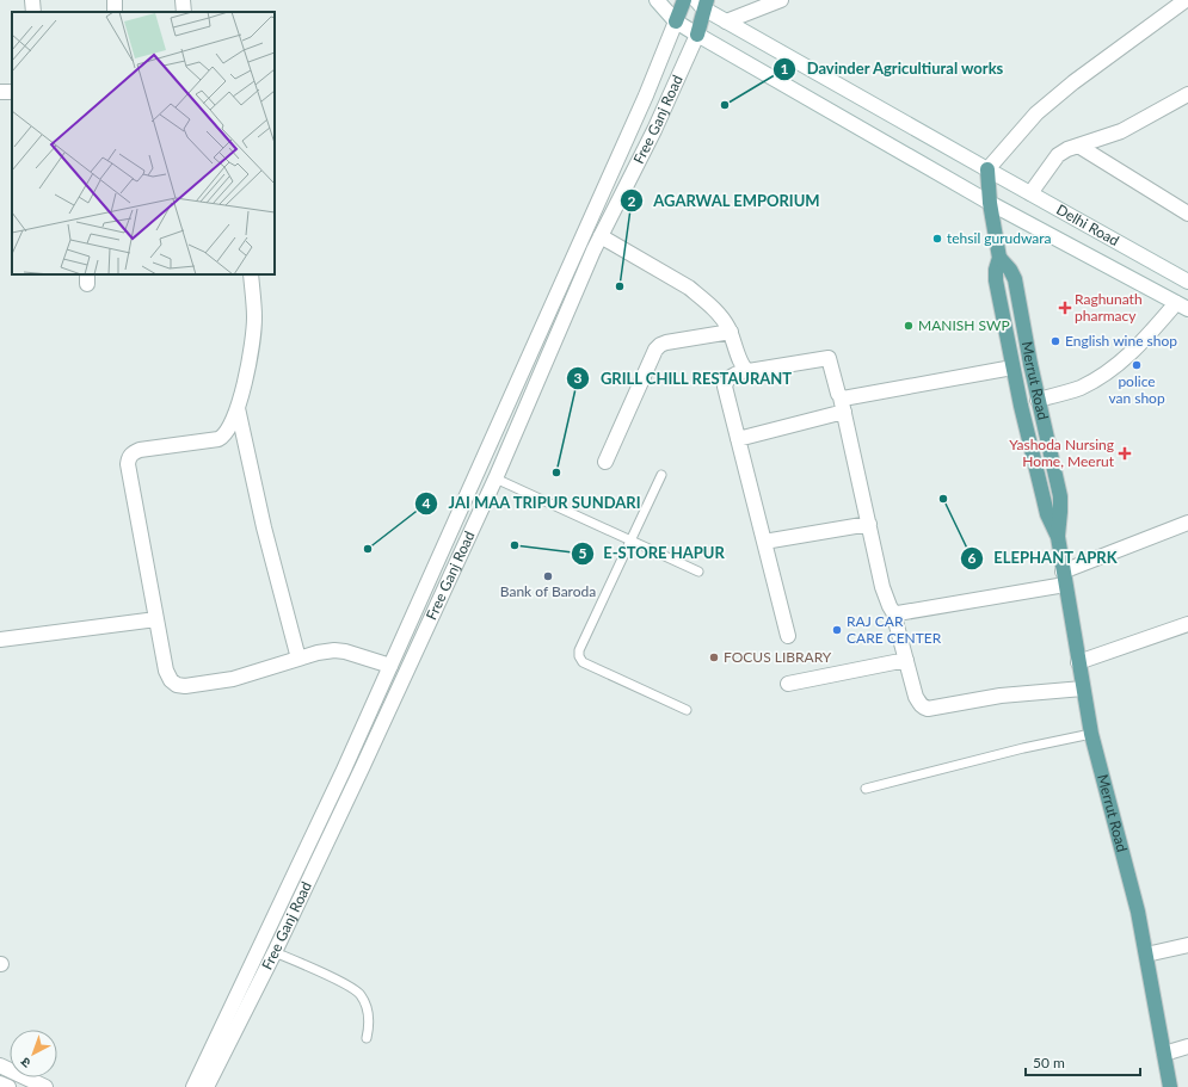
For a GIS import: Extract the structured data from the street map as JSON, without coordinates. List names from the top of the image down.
{
  "streets": {
    "main road": ["Merrut Road"],
    "street": ["Free Ganj Road", "Delhi Road"]
  },
  "crossings": [
    ["Free Ganj Road", "Delhi Road"],
    ["Delhi Road", "Merrut Road"]
  ],
  "places": {
    "other": [
      "Davinder Agricultiural works",
      "tehsil gurudwara",
      "AGARWAL EMPORIUM",
      "MANISH SWP",
      "English wine shop",
      "police van shop",
      "GRILL CHILL RESTAURANT",
      "ELEPHANT APRK",
      "E-STORE HAPUR",
      "JAI MAA TRIPUR SUNDARI",
      "Bank of Baroda",
      "RAJ CAR CARE CENTER",
      "FOCUS LIBRARY"
    ],
    "health": ["Raghunath pharmacy", "Yashoda Nursing Home, Meerut"]
  },
  "scale_bar": "50 m",
  "north": "bottom left"
}
